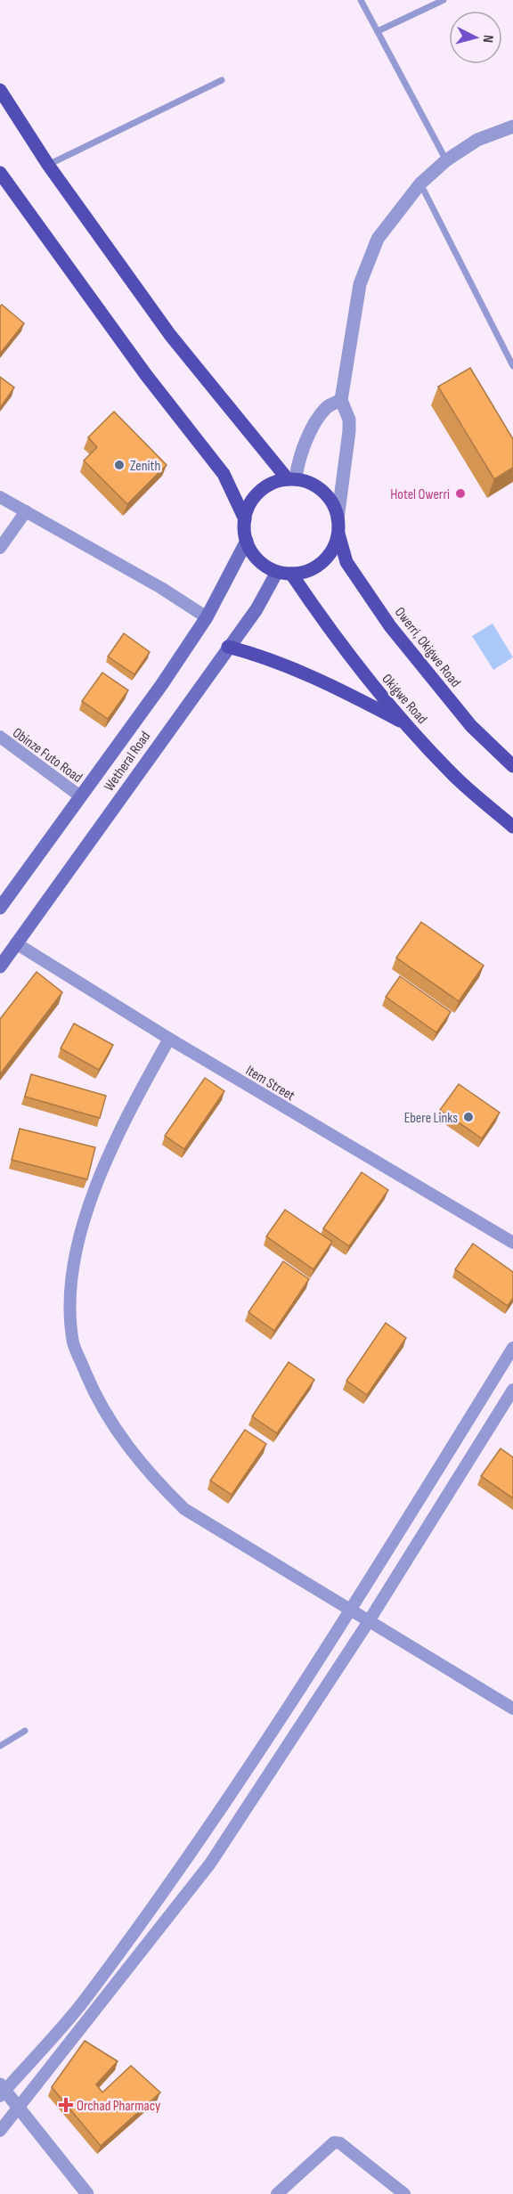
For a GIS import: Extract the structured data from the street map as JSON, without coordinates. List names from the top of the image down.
{
  "streets": {
    "main road": ["Owerri, Okigwe Road", "Okigwe Road", "Wetheral Road"],
    "street": ["Obinze Futo Road", "Item Street"]
  },
  "crossings": [
    ["Owerri, Okigwe Road", "Okigwe Road"],
    ["Owerri, Okigwe Road", "Wetheral Road"],
    ["Okigwe Road", "Wetheral Road"],
    ["Obinze Futo Road", "Wetheral Road"],
    ["Wetheral Road", "Item Street"]
  ],
  "places": {
    "other": ["Zenith", "Hotel Owerri", "Ebere Links"],
    "health": ["Orchad Pharmacy"]
  },
  "north": "right"
}
